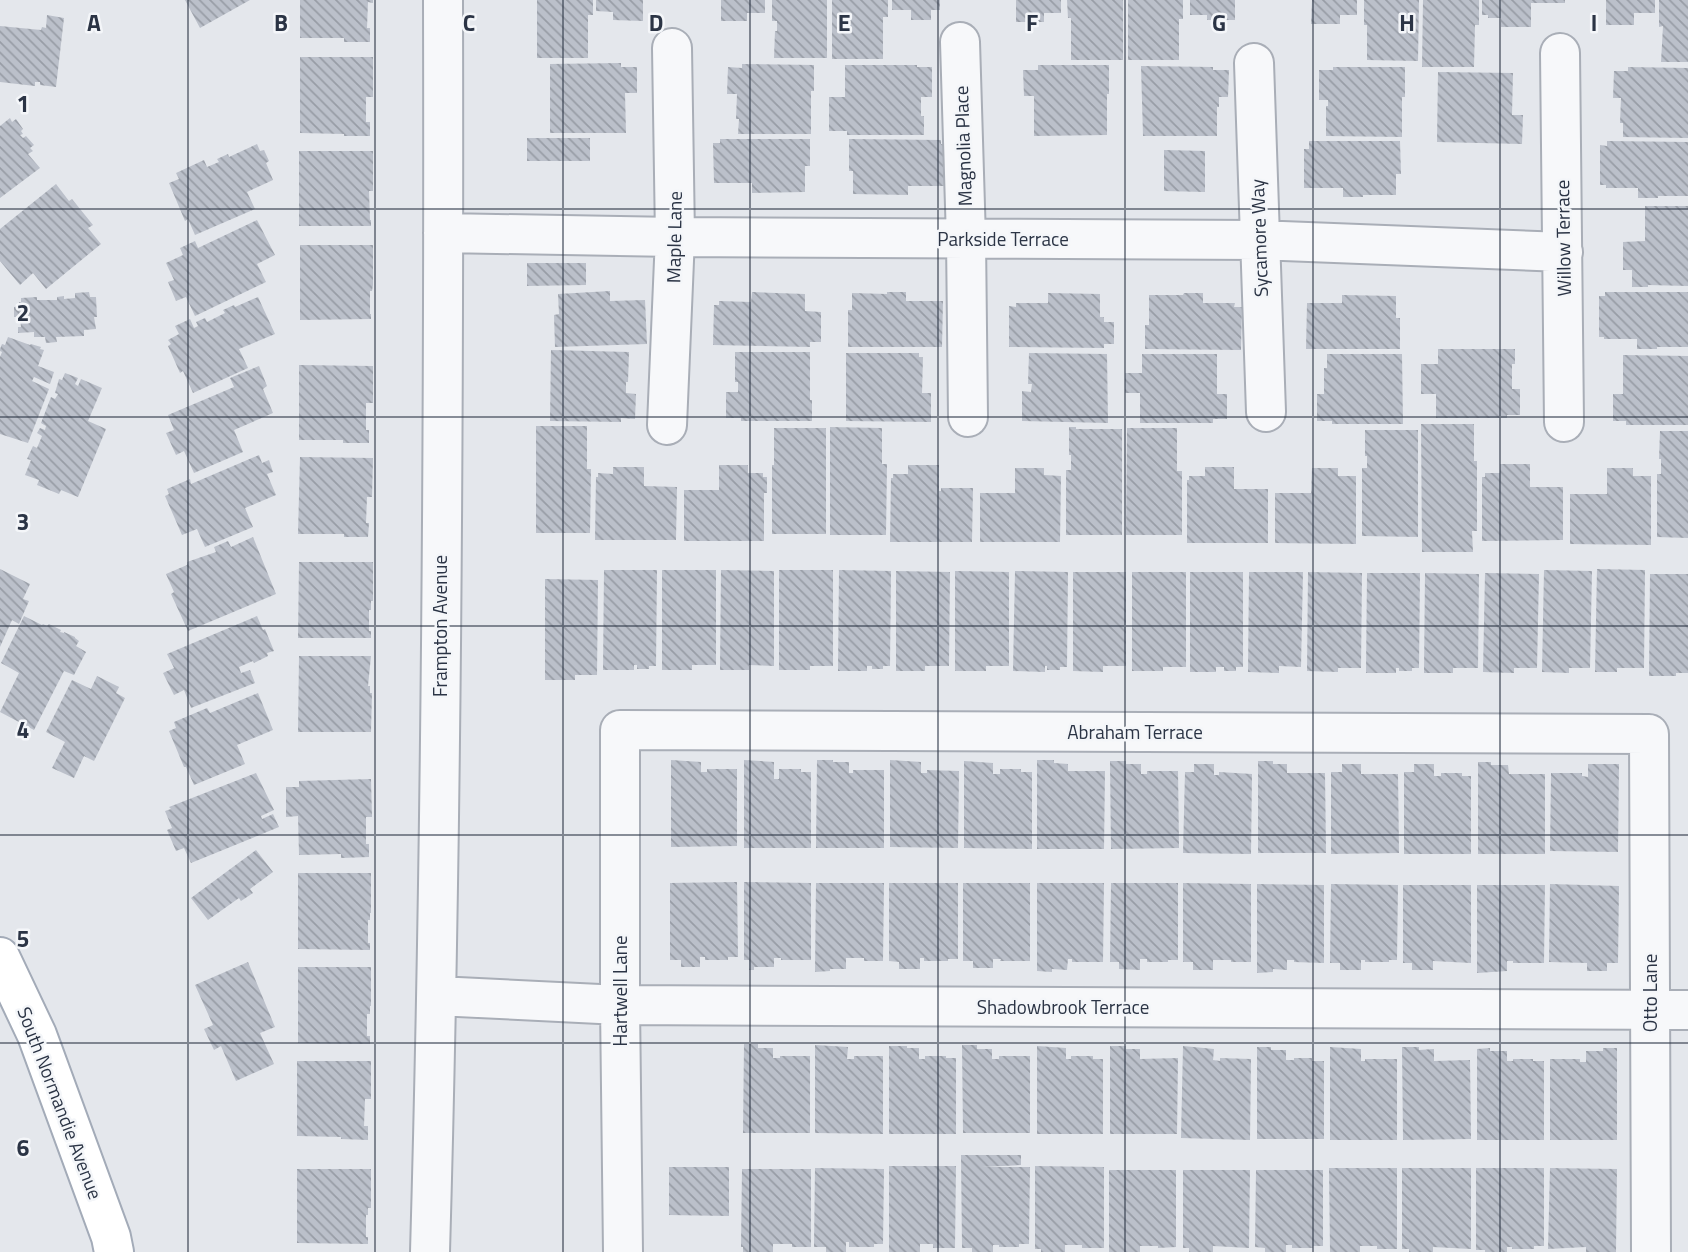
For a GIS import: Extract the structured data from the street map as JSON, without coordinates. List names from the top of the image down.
{
  "streets": {
    "main road": ["South Normandie Avenue"],
    "street": [
      "Magnolia Place",
      "Maple Lane",
      "Sycamore Way",
      "Willow Terrace",
      "Parkside Terrace",
      "Frampton Avenue",
      "Abraham Terrace",
      "Hartwell Lane",
      "Otto Lane",
      "Shadowbrook Terrace"
    ]
  },
  "crossings": [
    ["Magnolia Place", "Parkside Terrace"],
    ["Maple Lane", "Parkside Terrace"],
    ["Sycamore Way", "Parkside Terrace"],
    ["Willow Terrace", "Parkside Terrace"],
    ["Parkside Terrace", "Frampton Avenue"],
    ["Frampton Avenue", "Shadowbrook Terrace"],
    ["Abraham Terrace", "Hartwell Lane"],
    ["Abraham Terrace", "Otto Lane"],
    ["Hartwell Lane", "Shadowbrook Terrace"],
    ["Otto Lane", "Shadowbrook Terrace"]
  ],
  "grid": {
    "columns": [
      "A",
      "B",
      "C",
      "D",
      "E",
      "F",
      "G",
      "H",
      "I"
    ],
    "rows": [
      "1",
      "2",
      "3",
      "4",
      "5",
      "6"
    ]
  }
}
